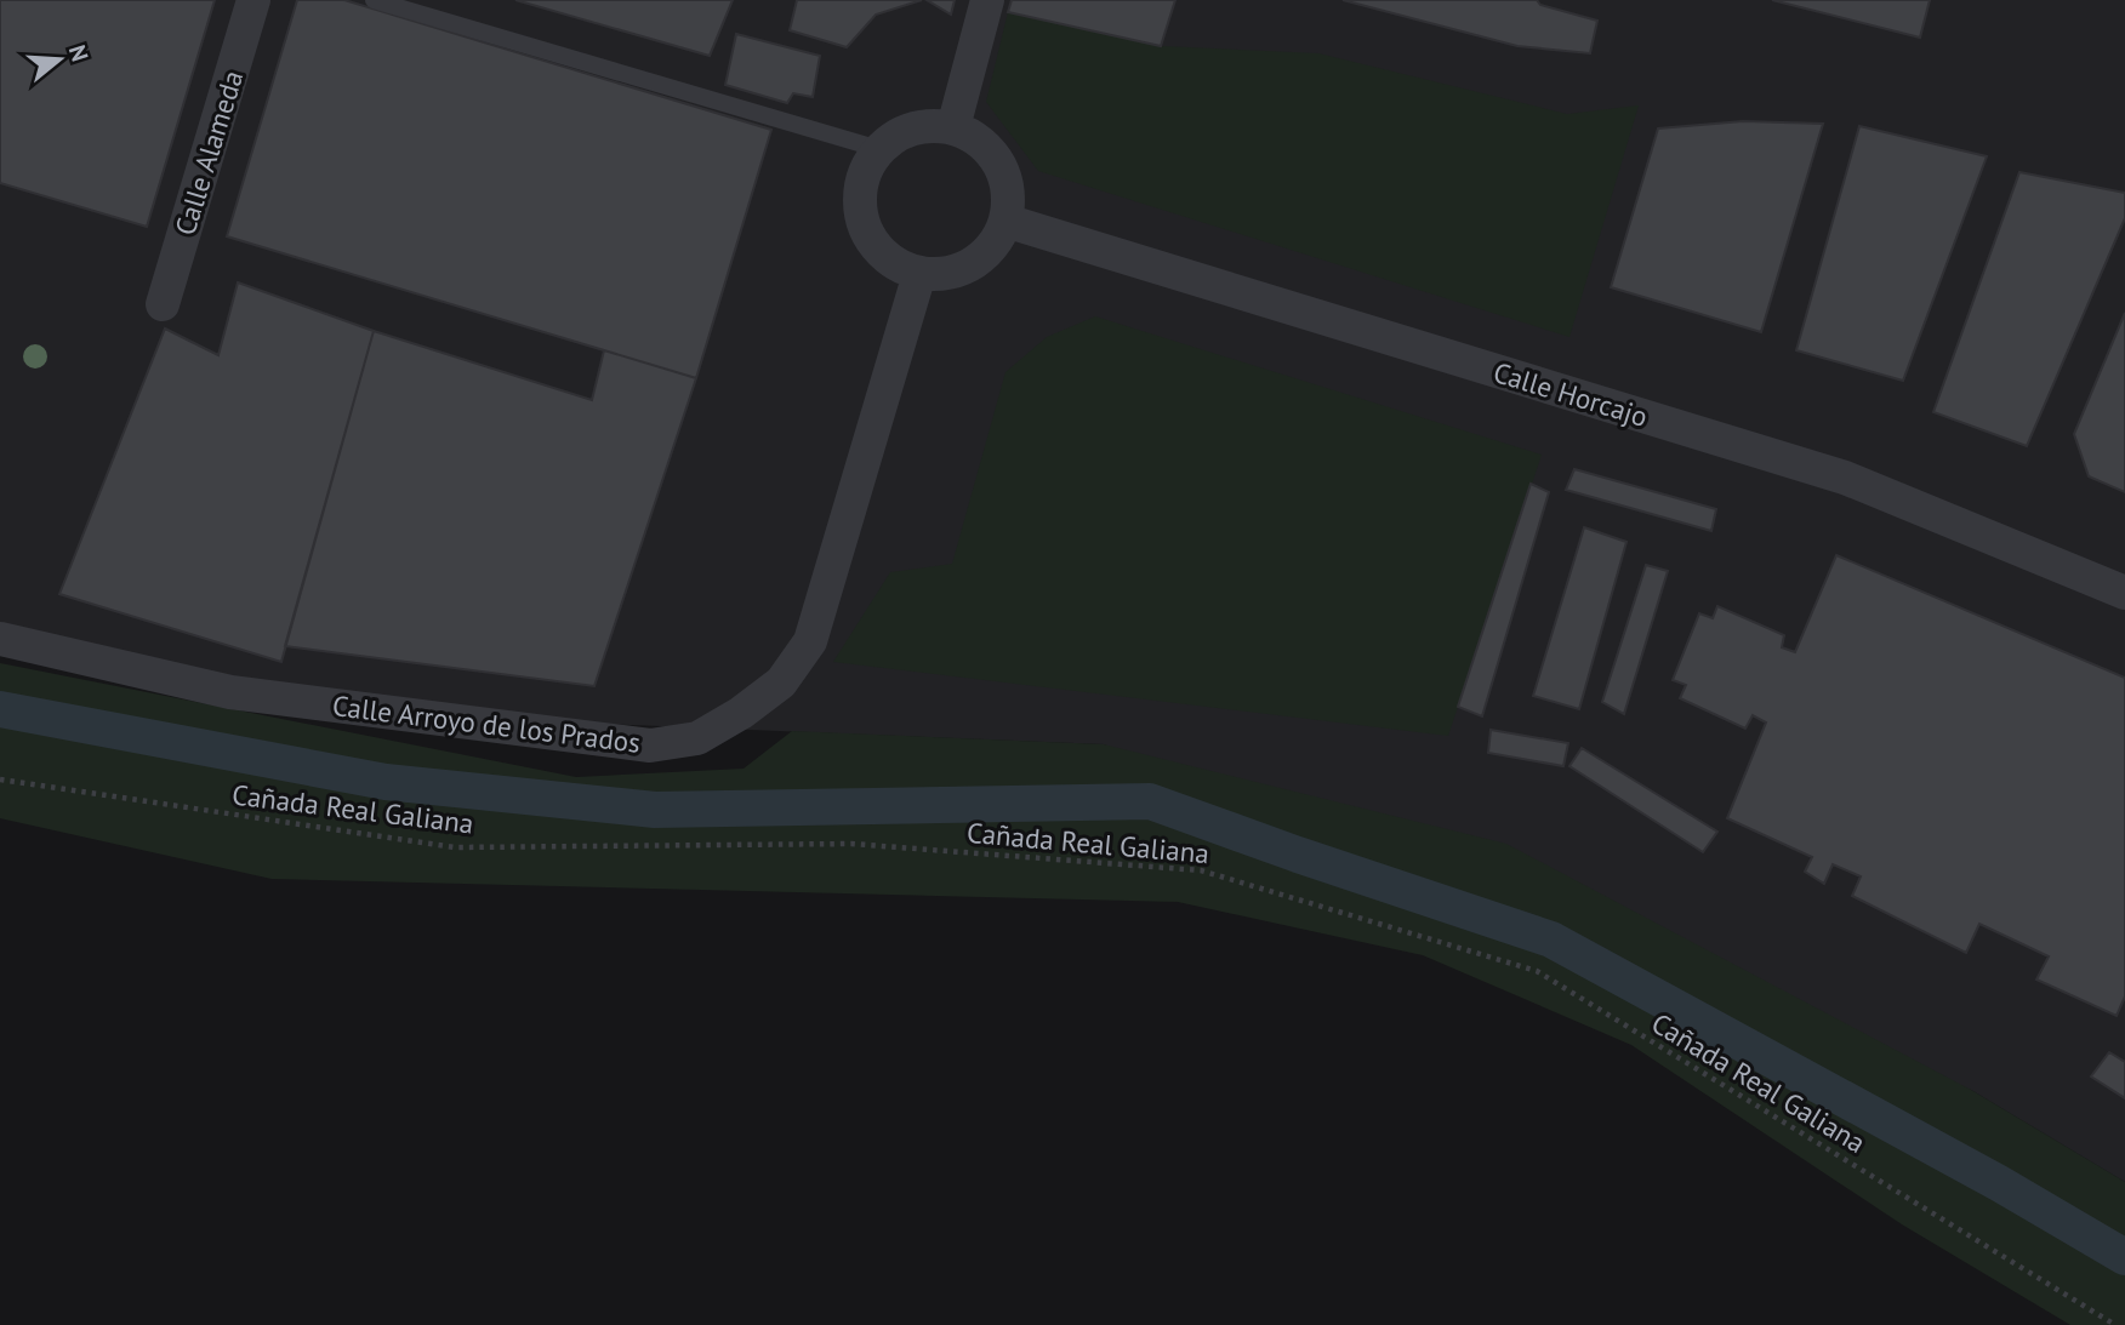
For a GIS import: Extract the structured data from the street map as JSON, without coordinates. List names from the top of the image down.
{
  "streets": {
    "street": ["Calle Alameda", "Calle Horcajo", "Calle Arroyo de los Prados"],
    "path": ["Cañada Real Galiana"]
  },
  "crossings": [
    ["Calle Horcajo", "Calle Arroyo de los Prados"]
  ],
  "north": "right"
}
